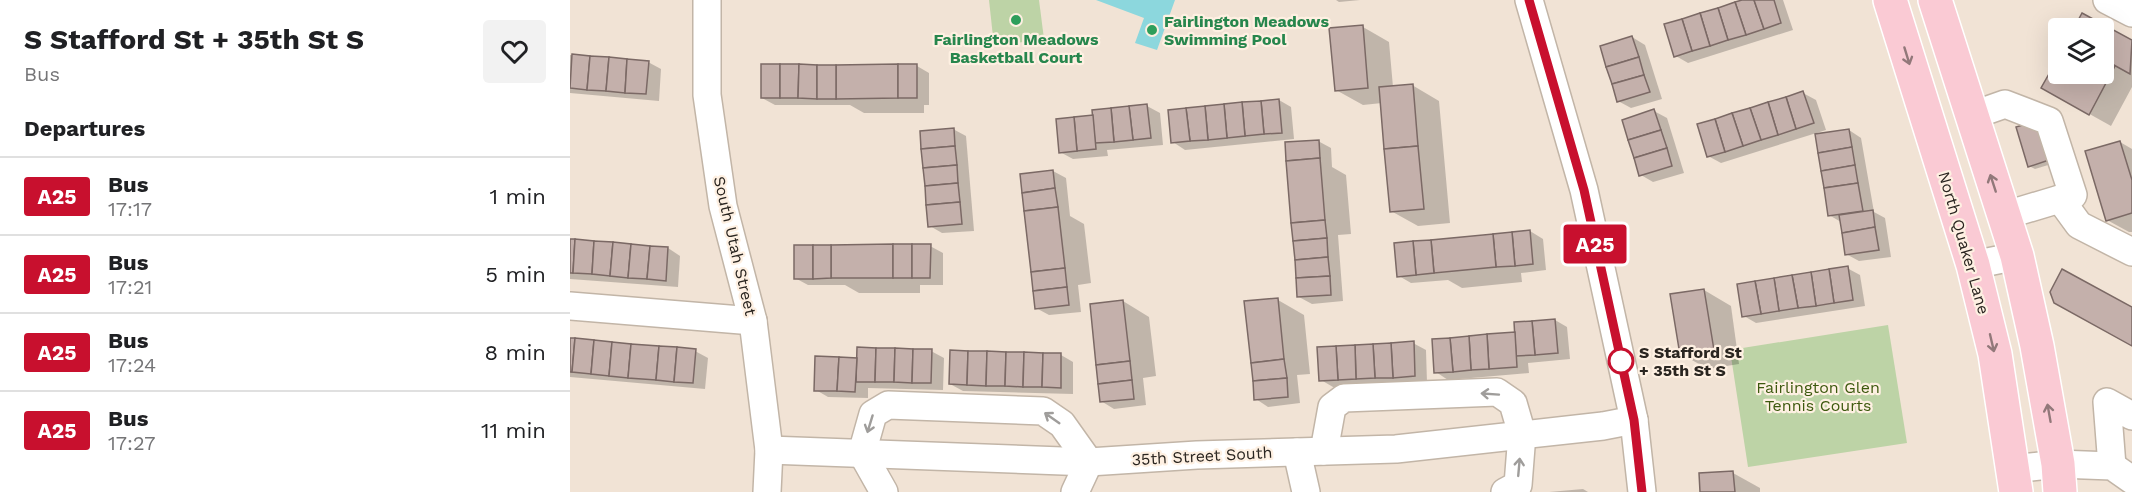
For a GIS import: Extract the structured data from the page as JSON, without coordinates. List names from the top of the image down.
{
  "streets": {
    "main road": ["North Quaker Lane"],
    "street": ["South Utah Street", "35th Street South"]
  },
  "crossings": [
    ["South Utah Street", "35th Street South"]
  ],
  "parks": ["Fairlington Glen Tennis Courts"],
  "places": ["Fairlington Meadows Basketball Court", "Fairlington Meadows Swimming Pool", "S Stafford St + 35th St S"],
  "lines": ["bus line A25"],
  "page": {
    "heading": [
      ["S Stafford St + 35th St S", "Bus"],
      "Departures"
    ],
    "on_map": "A25",
    "list": [
      {
        "mark": "A25",
        "name": "Bus",
        "note": "17:17",
        "value": "1 min"
      },
      {
        "mark": "A25",
        "name": "Bus",
        "note": "17:21",
        "value": "5 min"
      },
      {
        "mark": "A25",
        "name": "Bus",
        "note": "17:24",
        "value": "8 min"
      },
      {
        "mark": "A25",
        "name": "Bus",
        "note": "17:27",
        "value": "11 min"
      }
    ]
  }
}
